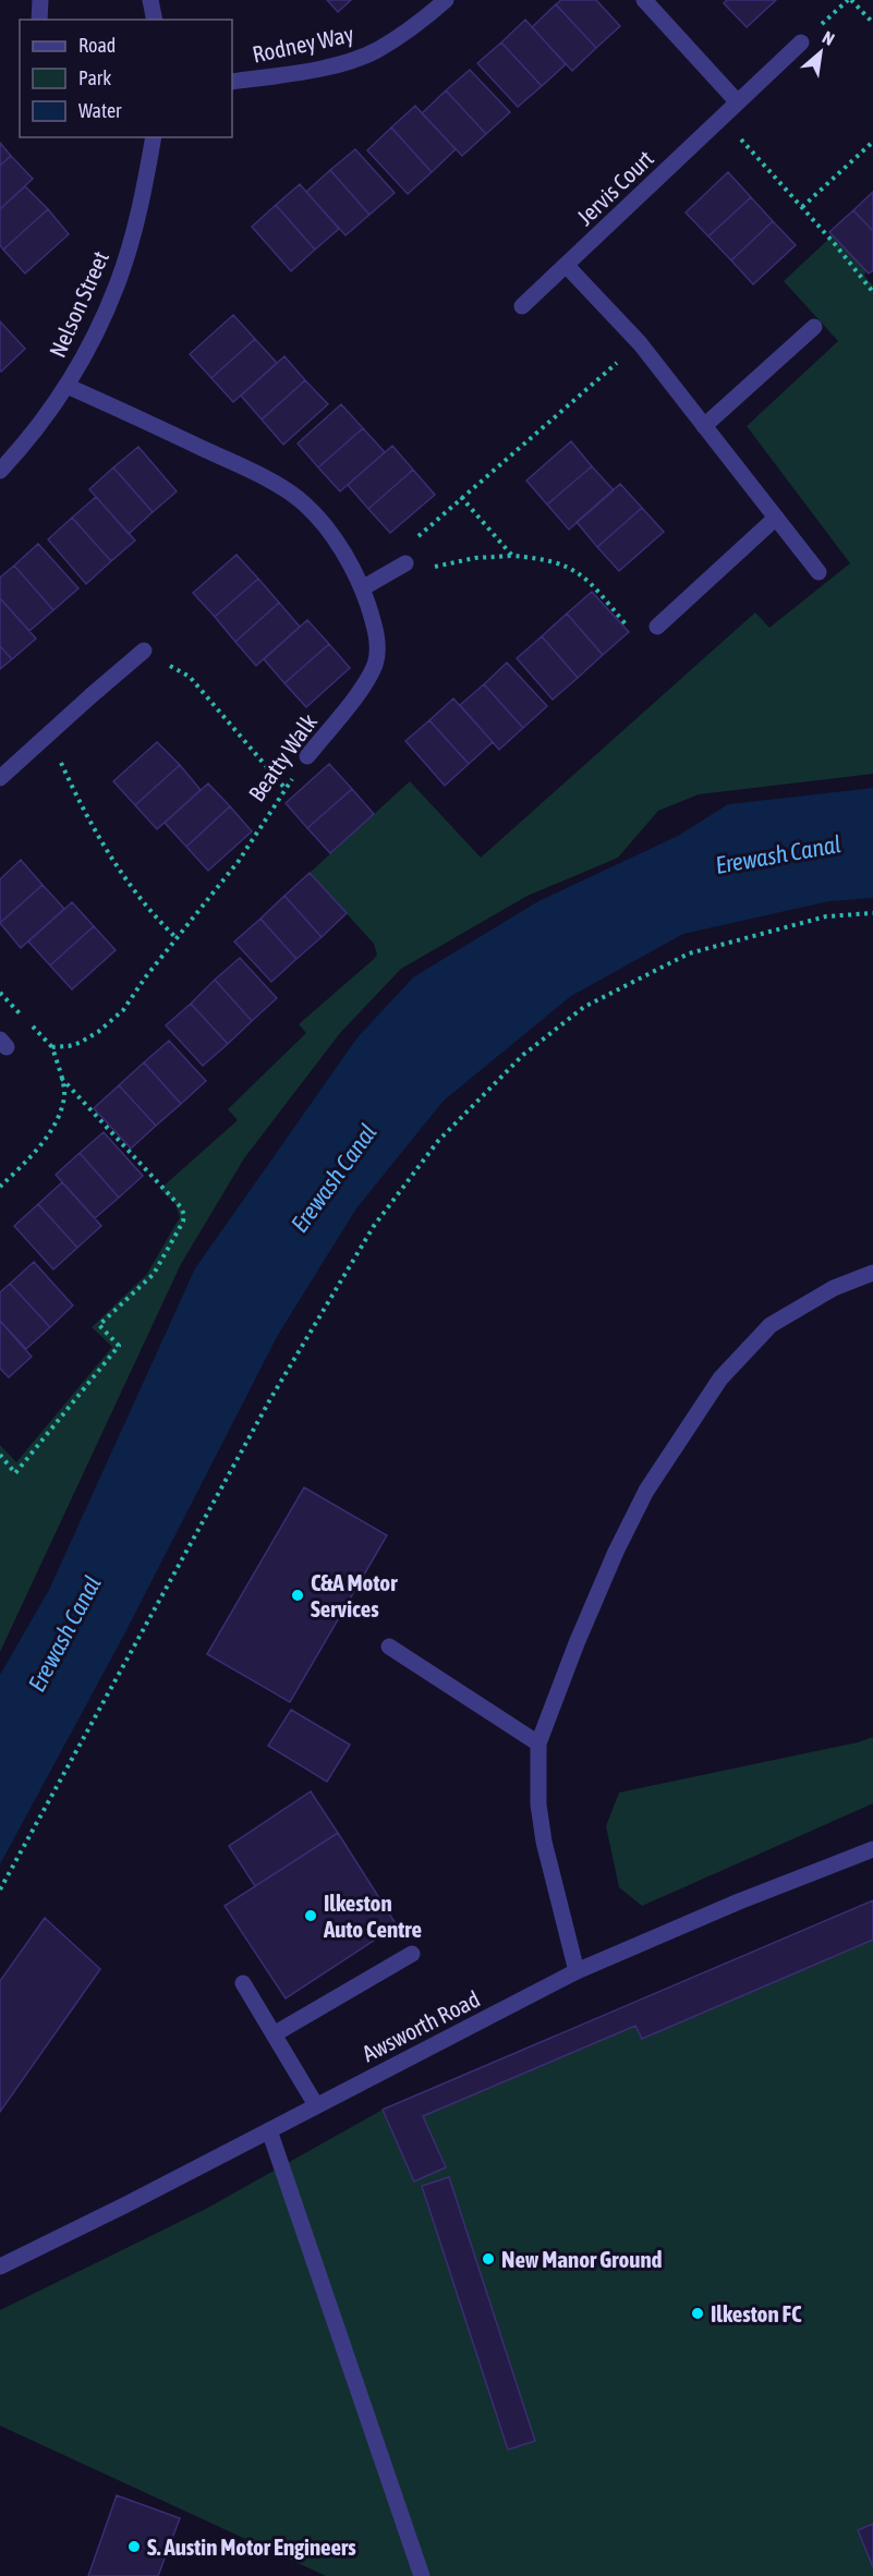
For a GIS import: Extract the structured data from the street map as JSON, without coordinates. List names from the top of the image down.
{
  "streets": {
    "street": [
      "Rodney Way",
      "Jervis Court",
      "Nelson Street",
      "Beatty Walk",
      "Awsworth Road"
    ]
  },
  "crossings": [
    ["Nelson Street", "Beatty Walk"]
  ],
  "water": ["Erewash Canal"],
  "places": [
    "C&A Motor Services",
    "Ilkeston Auto Centre",
    "New Manor Ground",
    "Ilkeston FC",
    "S. Austin Motor Engineers"
  ],
  "legend": ["Road", "Park", "Water"],
  "north": "top right"
}
